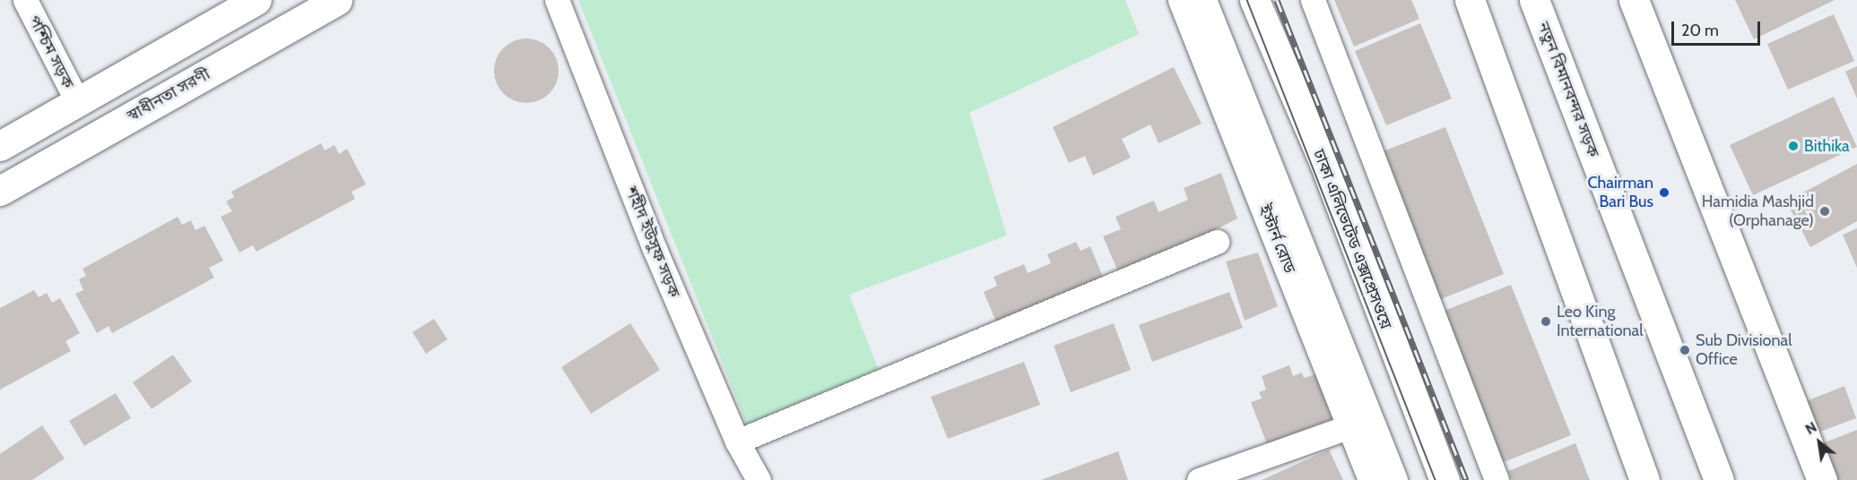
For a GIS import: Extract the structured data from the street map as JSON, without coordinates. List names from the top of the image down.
{
  "streets": {
    "main road": ["নতুন বিমানবন্দর সড়ক", "স্বাধীনতা সরণী", "ঢাকা এলিভেটেড এক্সপ্রেসওয়ে"],
    "street": ["পশ্চিম সড়ক", "ইস্টার্ন রোড", "শহীদ ইউসুফ সড়ক"]
  },
  "places": [
    "Bithika",
    "Chairman Bari Bus",
    "Hamidia Mashjid (Orphanage)",
    "Leo King International",
    "Sub Divisional Office"
  ],
  "scale_bar": "20 m",
  "north": "top left"
}
